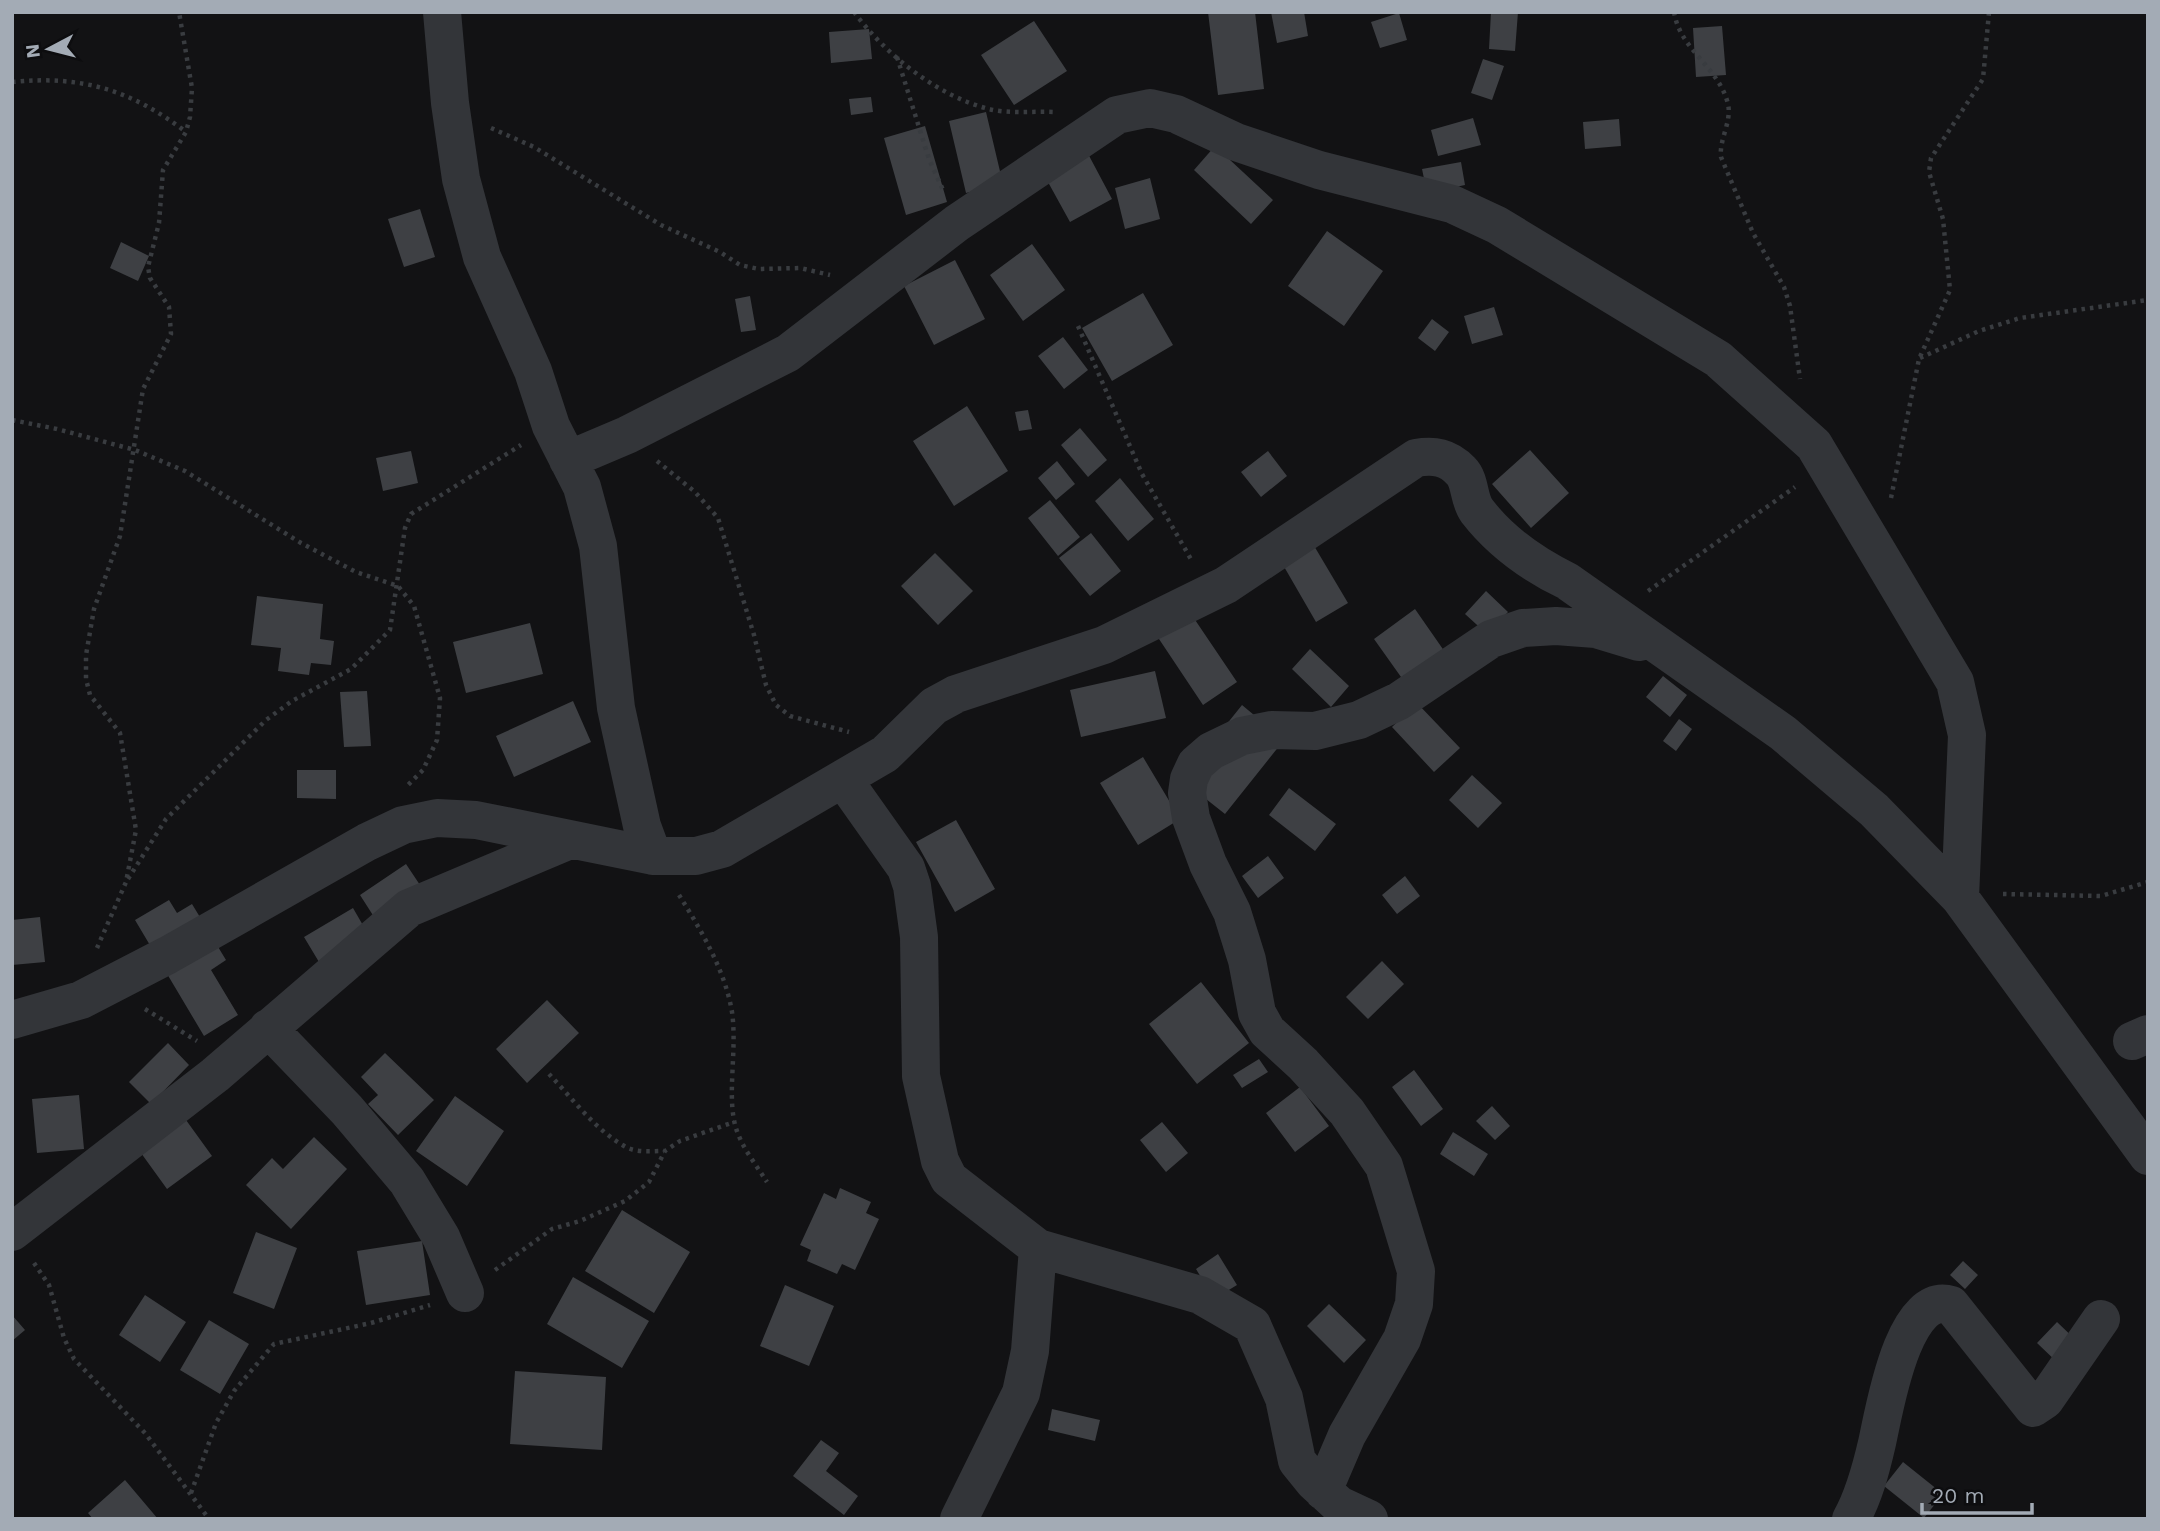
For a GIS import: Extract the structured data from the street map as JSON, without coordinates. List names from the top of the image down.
{
  "scale_bar": "20 m",
  "north": "left"
}
